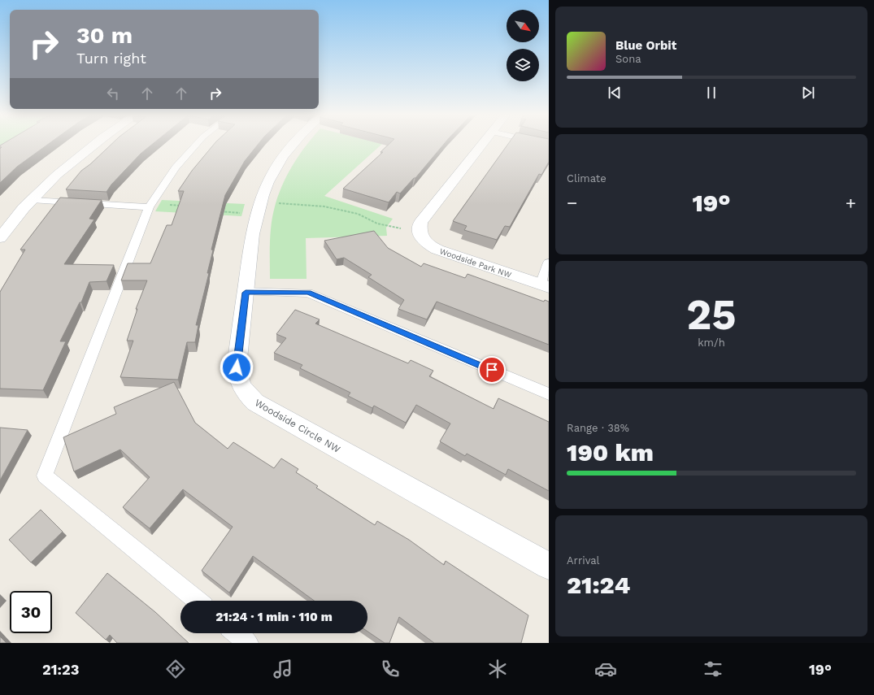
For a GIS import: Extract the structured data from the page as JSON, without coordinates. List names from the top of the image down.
{
  "streets": {
    "street": ["Woodside Park NW", "Woodside Circle NW"]
  },
  "north": "bottom right",
  "page": {
    "turn": ["30 m", "Turn right"],
    "song": ["Blue Orbit", "Sona"],
    "tile": [
      "Climate",
      ["25", "km/h"],
      ["Range · 38%", "190 km"],
      ["Arrival", "21:24"]
    ],
    "heat": ["−", "19°", "+"],
    "limit": "30",
    "trip": "21:24 · 1 min · 110 m",
    "tabs": ["21:23", "19°"]
  }
}
